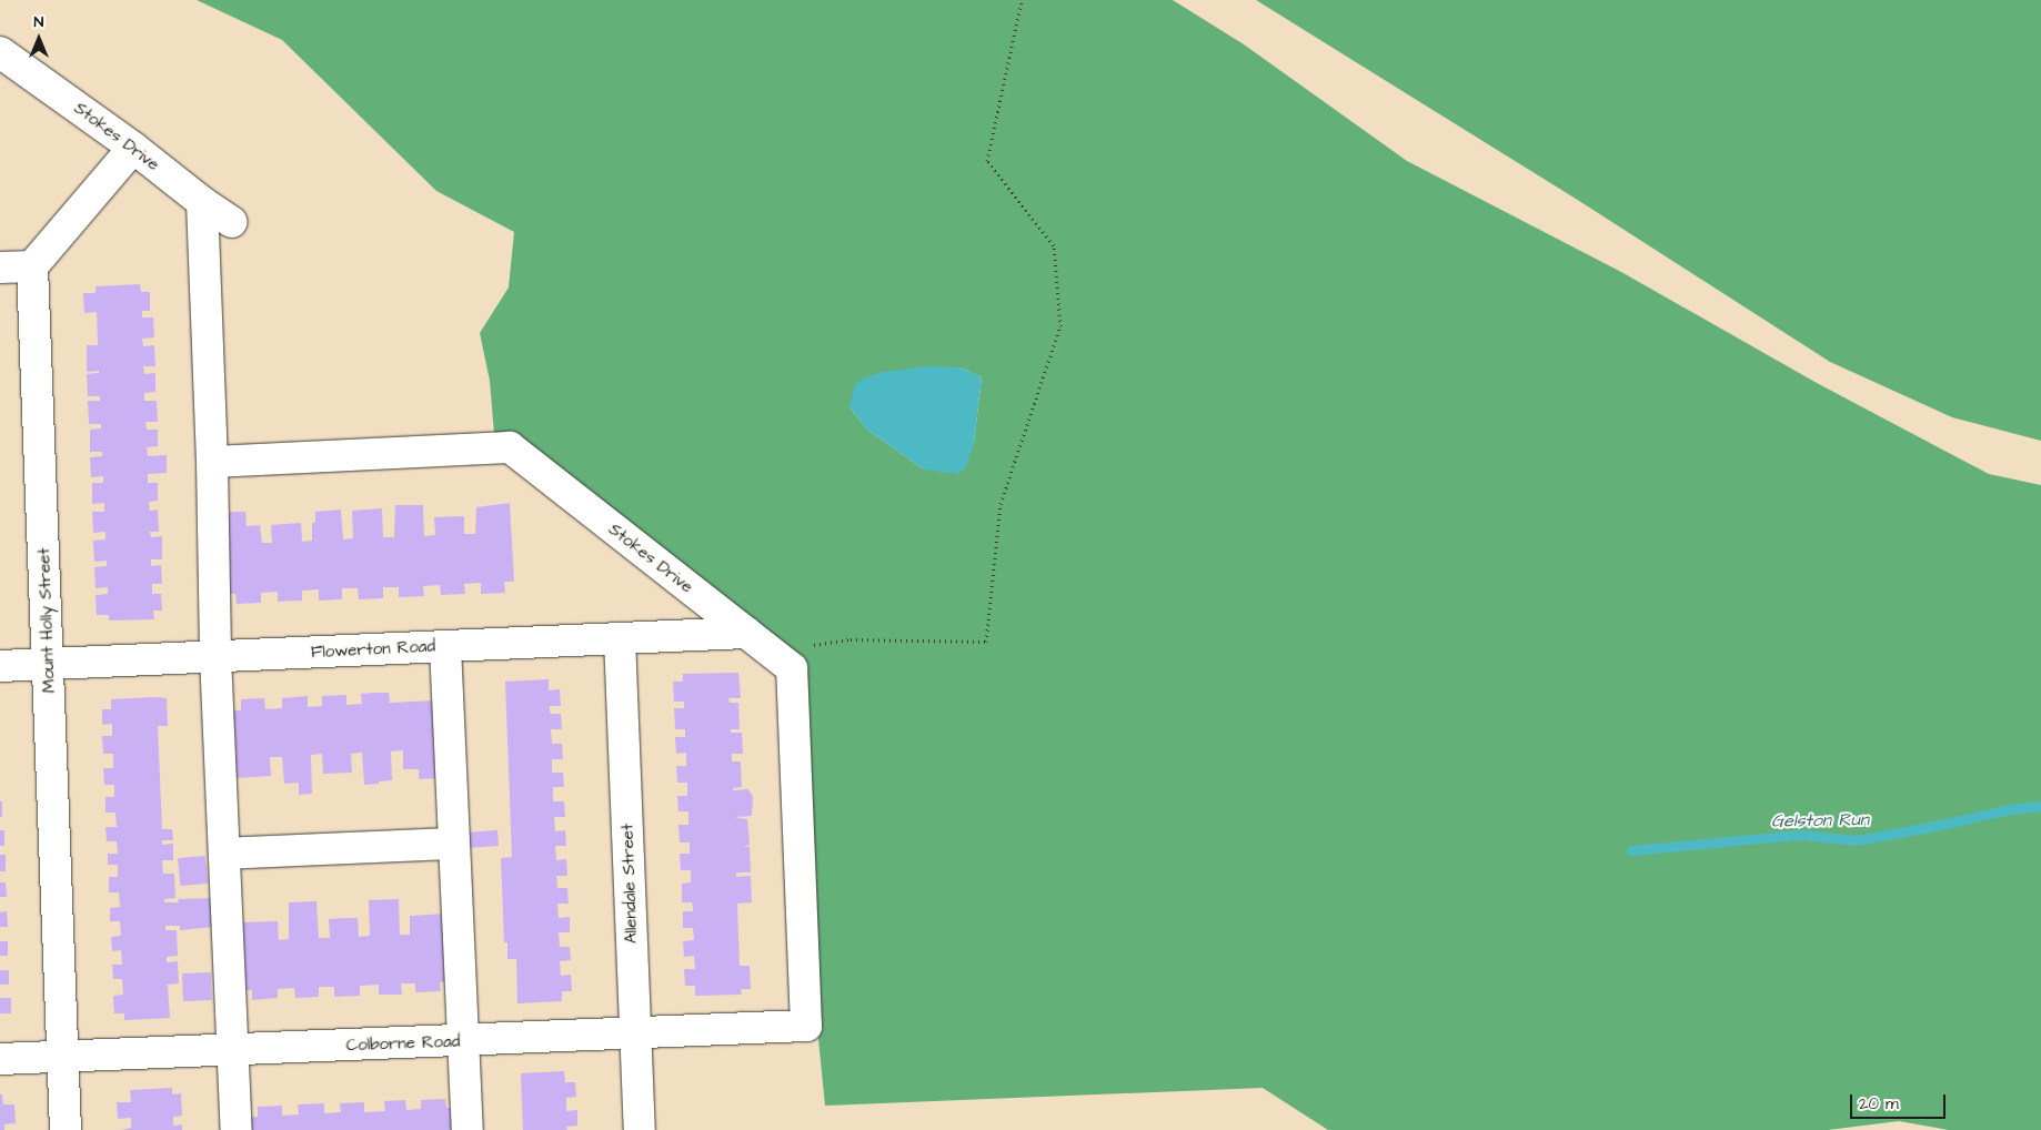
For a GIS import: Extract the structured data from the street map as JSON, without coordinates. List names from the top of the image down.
{
  "streets": {
    "street": [
      "Stokes Drive",
      "Mount Holly Street",
      "Flowerton Road",
      "Allendale Street",
      "Colborne Road"
    ]
  },
  "crossings": [
    ["Stokes Drive", "Flowerton Road"],
    ["Stokes Drive", "Colborne Road"],
    ["Mount Holly Street", "Flowerton Road"],
    ["Mount Holly Street", "Colborne Road"],
    ["Flowerton Road", "Allendale Street"],
    ["Allendale Street", "Colborne Road"]
  ],
  "water": ["Gelston Run"],
  "scale_bar": "20 m",
  "north": "top"
}
